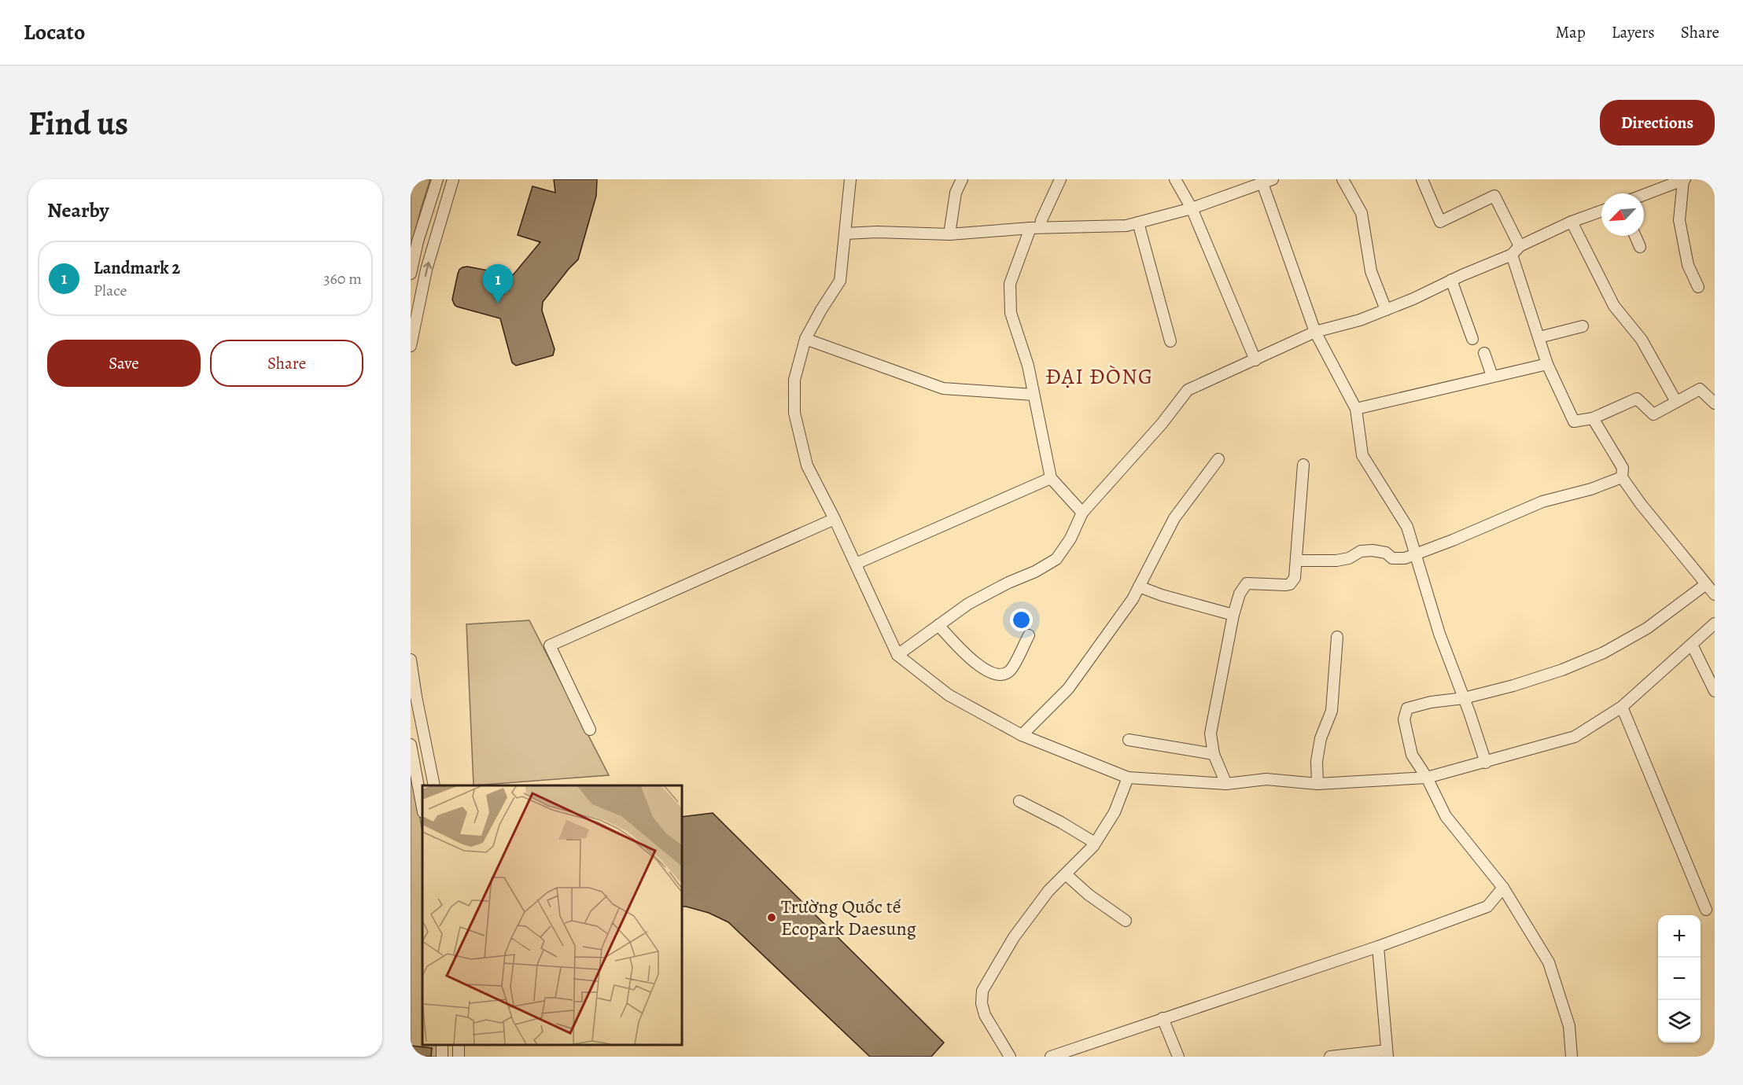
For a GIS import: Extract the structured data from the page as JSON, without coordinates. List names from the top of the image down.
{
  "districts": ["ĐẠI ĐÒNG"],
  "places": ["Trường Quốc tế Ecopark Daesung"],
  "north": "bottom left",
  "page": {
    "header": "Locato",
    "nav": ["Map", "Layers", "Share"],
    "buttons": [
      "Directions",
      ["Save", "Share"]
    ],
    "title": "Find us",
    "heading": "Nearby",
    "list": [
      {
        "mark": "1",
        "name": "Landmark 2",
        "note": "Place",
        "value": "360 m"
      }
    ],
    "pins": "1",
    "map_buttons": ["+", "−"]
  }
}
